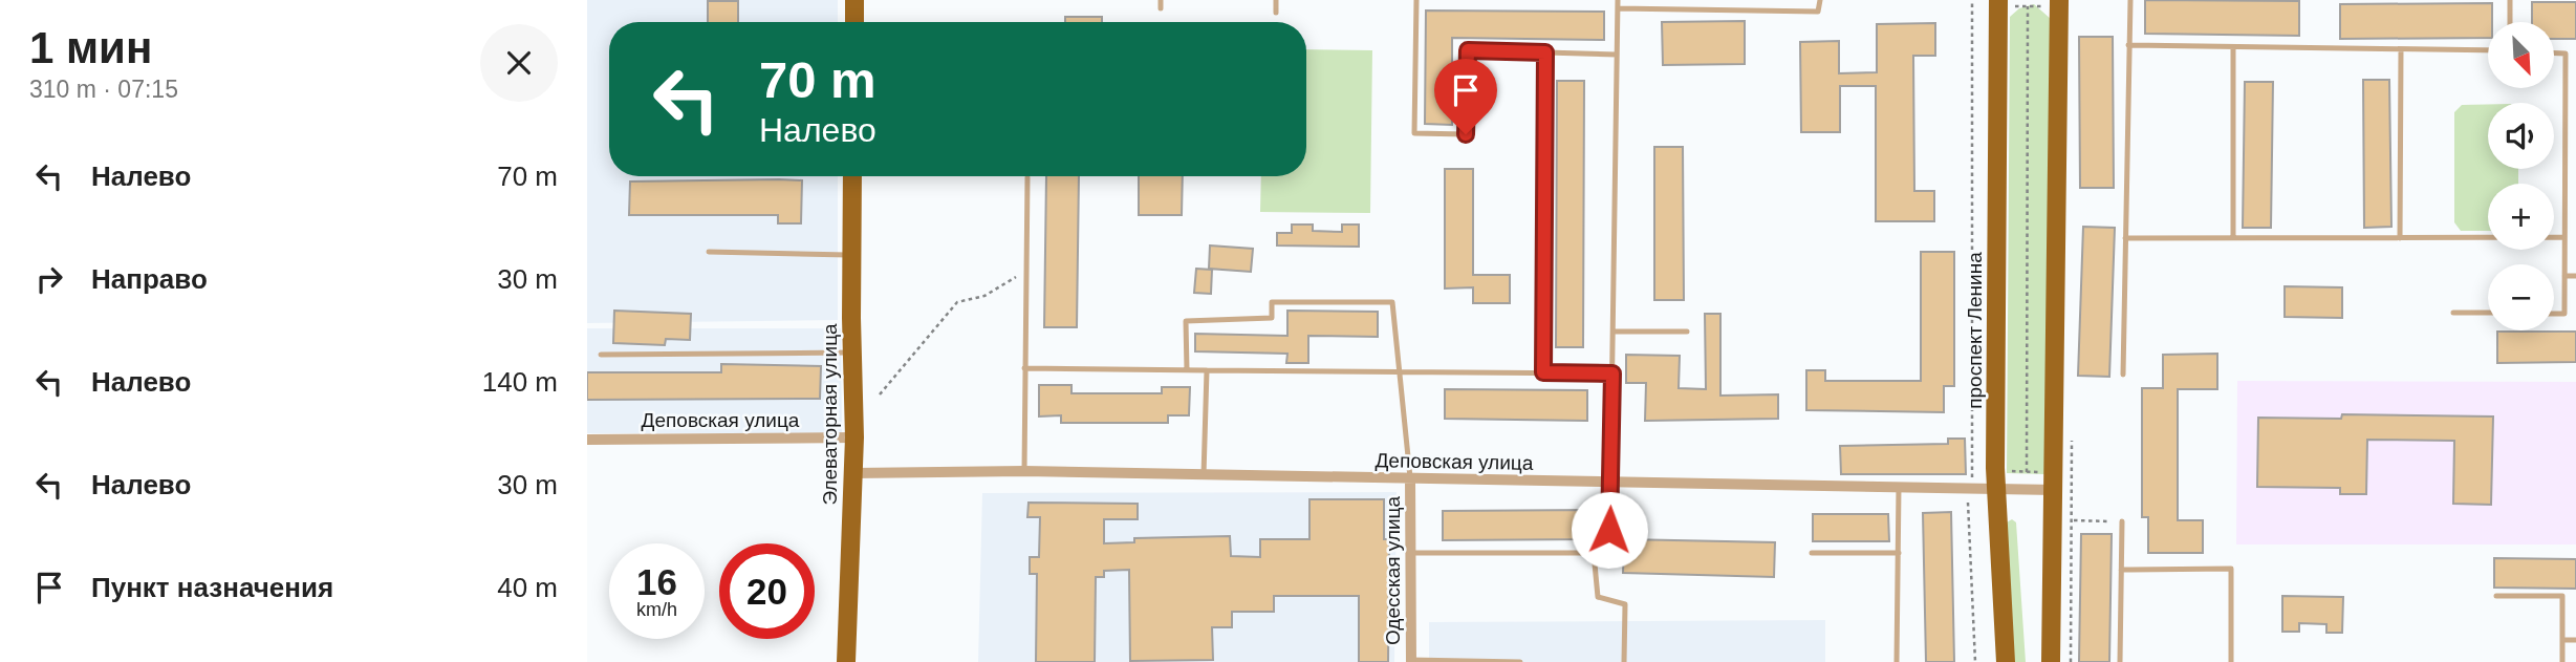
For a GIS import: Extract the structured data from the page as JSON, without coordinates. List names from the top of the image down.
{
  "streets": {
    "main road": ["проспект Ленина", "Элеваторная улица"],
    "street": ["Деповская улица", "Одесская улица"]
  },
  "crossings": [
    ["проспект Ленина", "Деповская улица"],
    ["Элеваторная улица", "Деповская улица"],
    ["Деповская улица", "Одесская улица"]
  ],
  "north": "bottom right",
  "page": {
    "heading": ["1 мин", "310 m · 07:15"],
    "map_buttons": ["+", "−"],
    "turn": ["70 m", "Налево"],
    "list": [
      {
        "name": "Налево",
        "value": "70 m"
      },
      {
        "name": "Направо",
        "value": "30 m"
      },
      {
        "name": "Налево",
        "value": "140 m"
      },
      {
        "name": "Налево",
        "value": "30 m"
      },
      {
        "name": "Пункт назначения",
        "value": "40 m"
      }
    ],
    "speed": "16 km/h",
    "limit": "20"
  }
}
